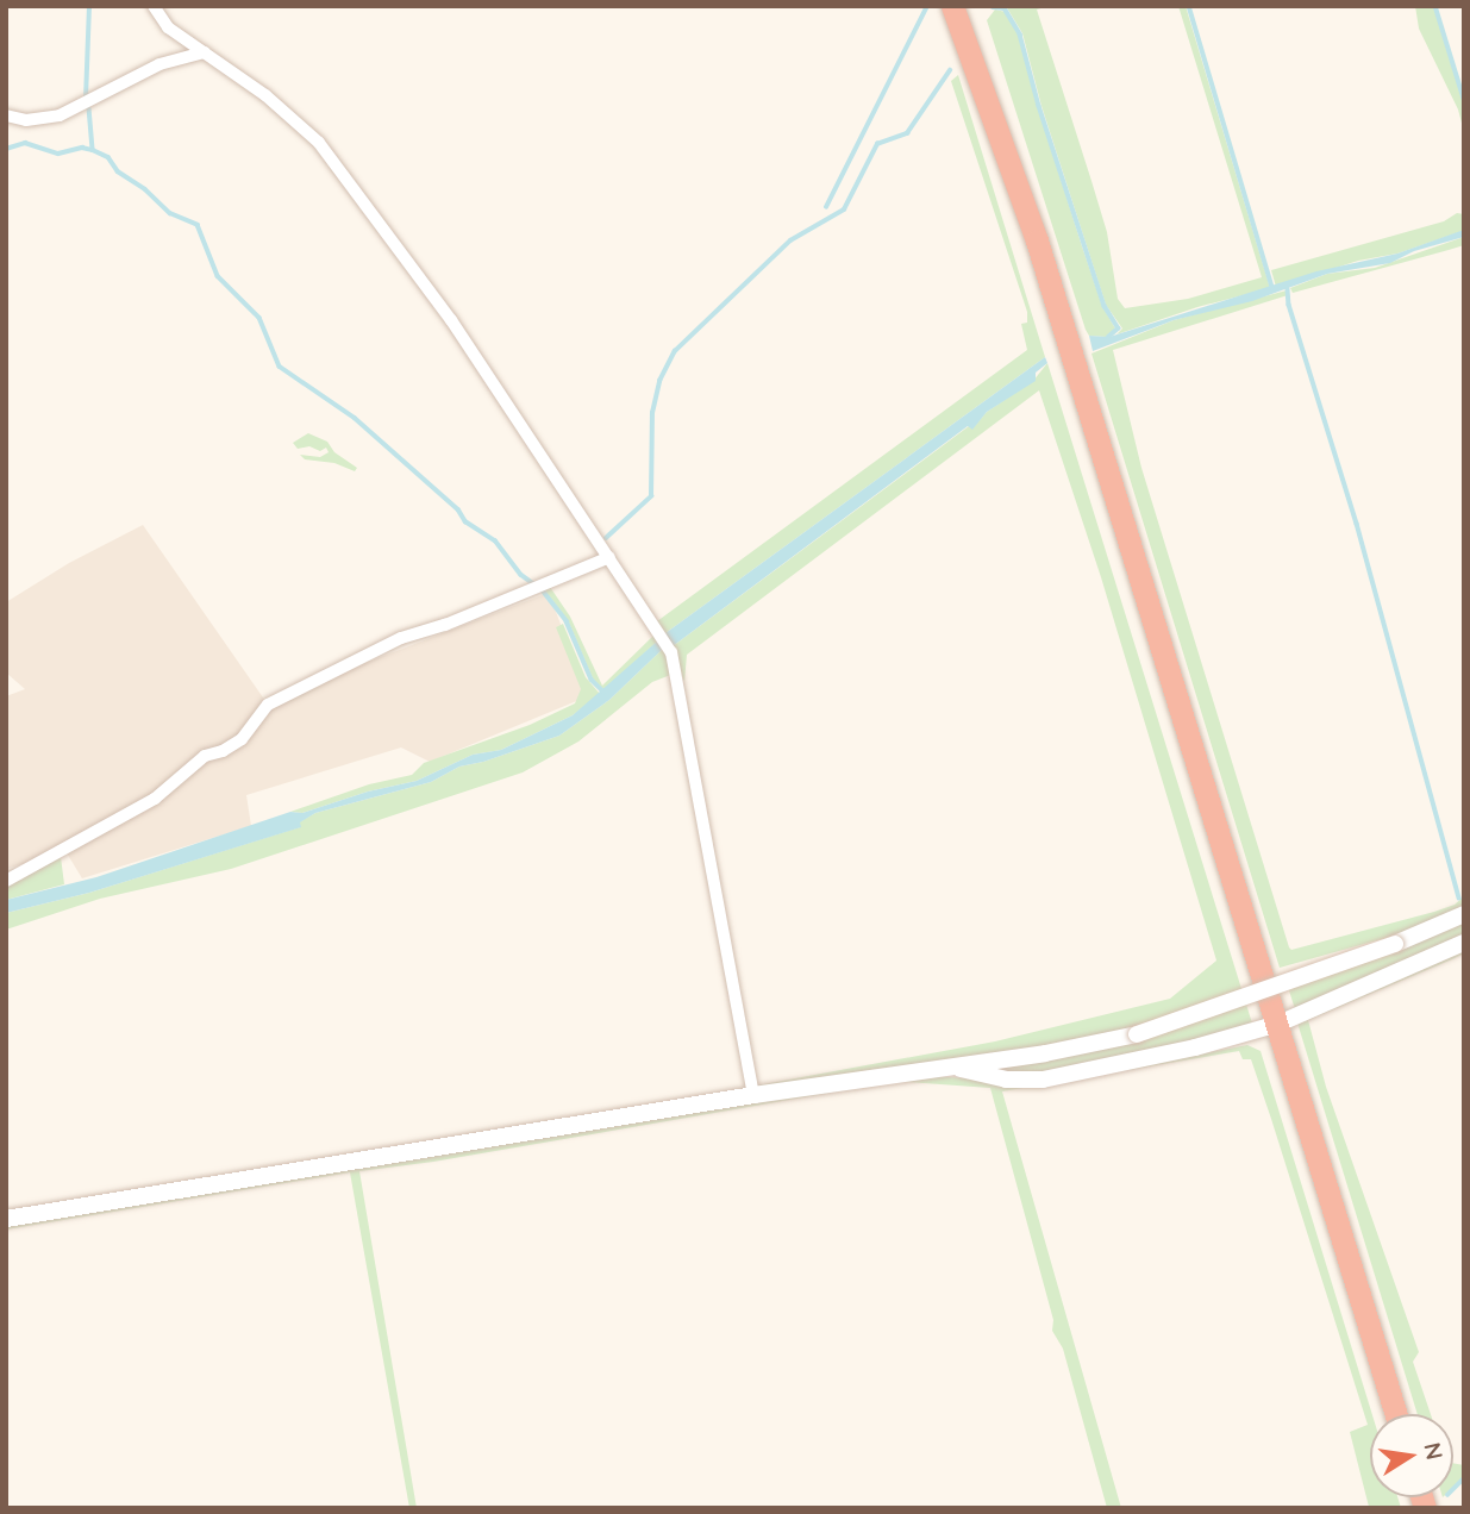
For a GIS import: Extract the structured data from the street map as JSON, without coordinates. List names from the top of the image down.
{
  "north": "right"
}
